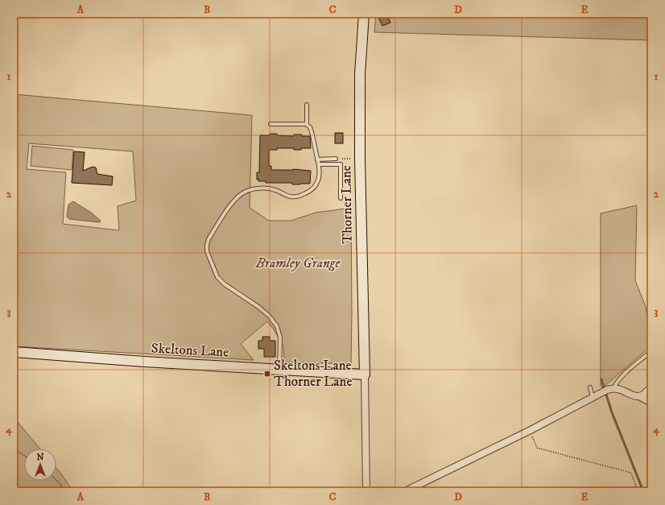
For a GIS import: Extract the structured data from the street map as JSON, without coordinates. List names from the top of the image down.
{
  "streets": {
    "street": ["Thorner Lane", "Skeltons Lane"]
  },
  "crossings": [
    ["Thorner Lane", "Skeltons Lane"]
  ],
  "parks": ["Bramley Grange"],
  "places": {
    "transit": ["Skeltons Lane Thorner Lane"]
  },
  "north": "top",
  "grid": {
    "columns": [
      "A",
      "B",
      "C",
      "D",
      "E"
    ],
    "rows": [
      "1",
      "2",
      "3",
      "4"
    ]
  }
}
